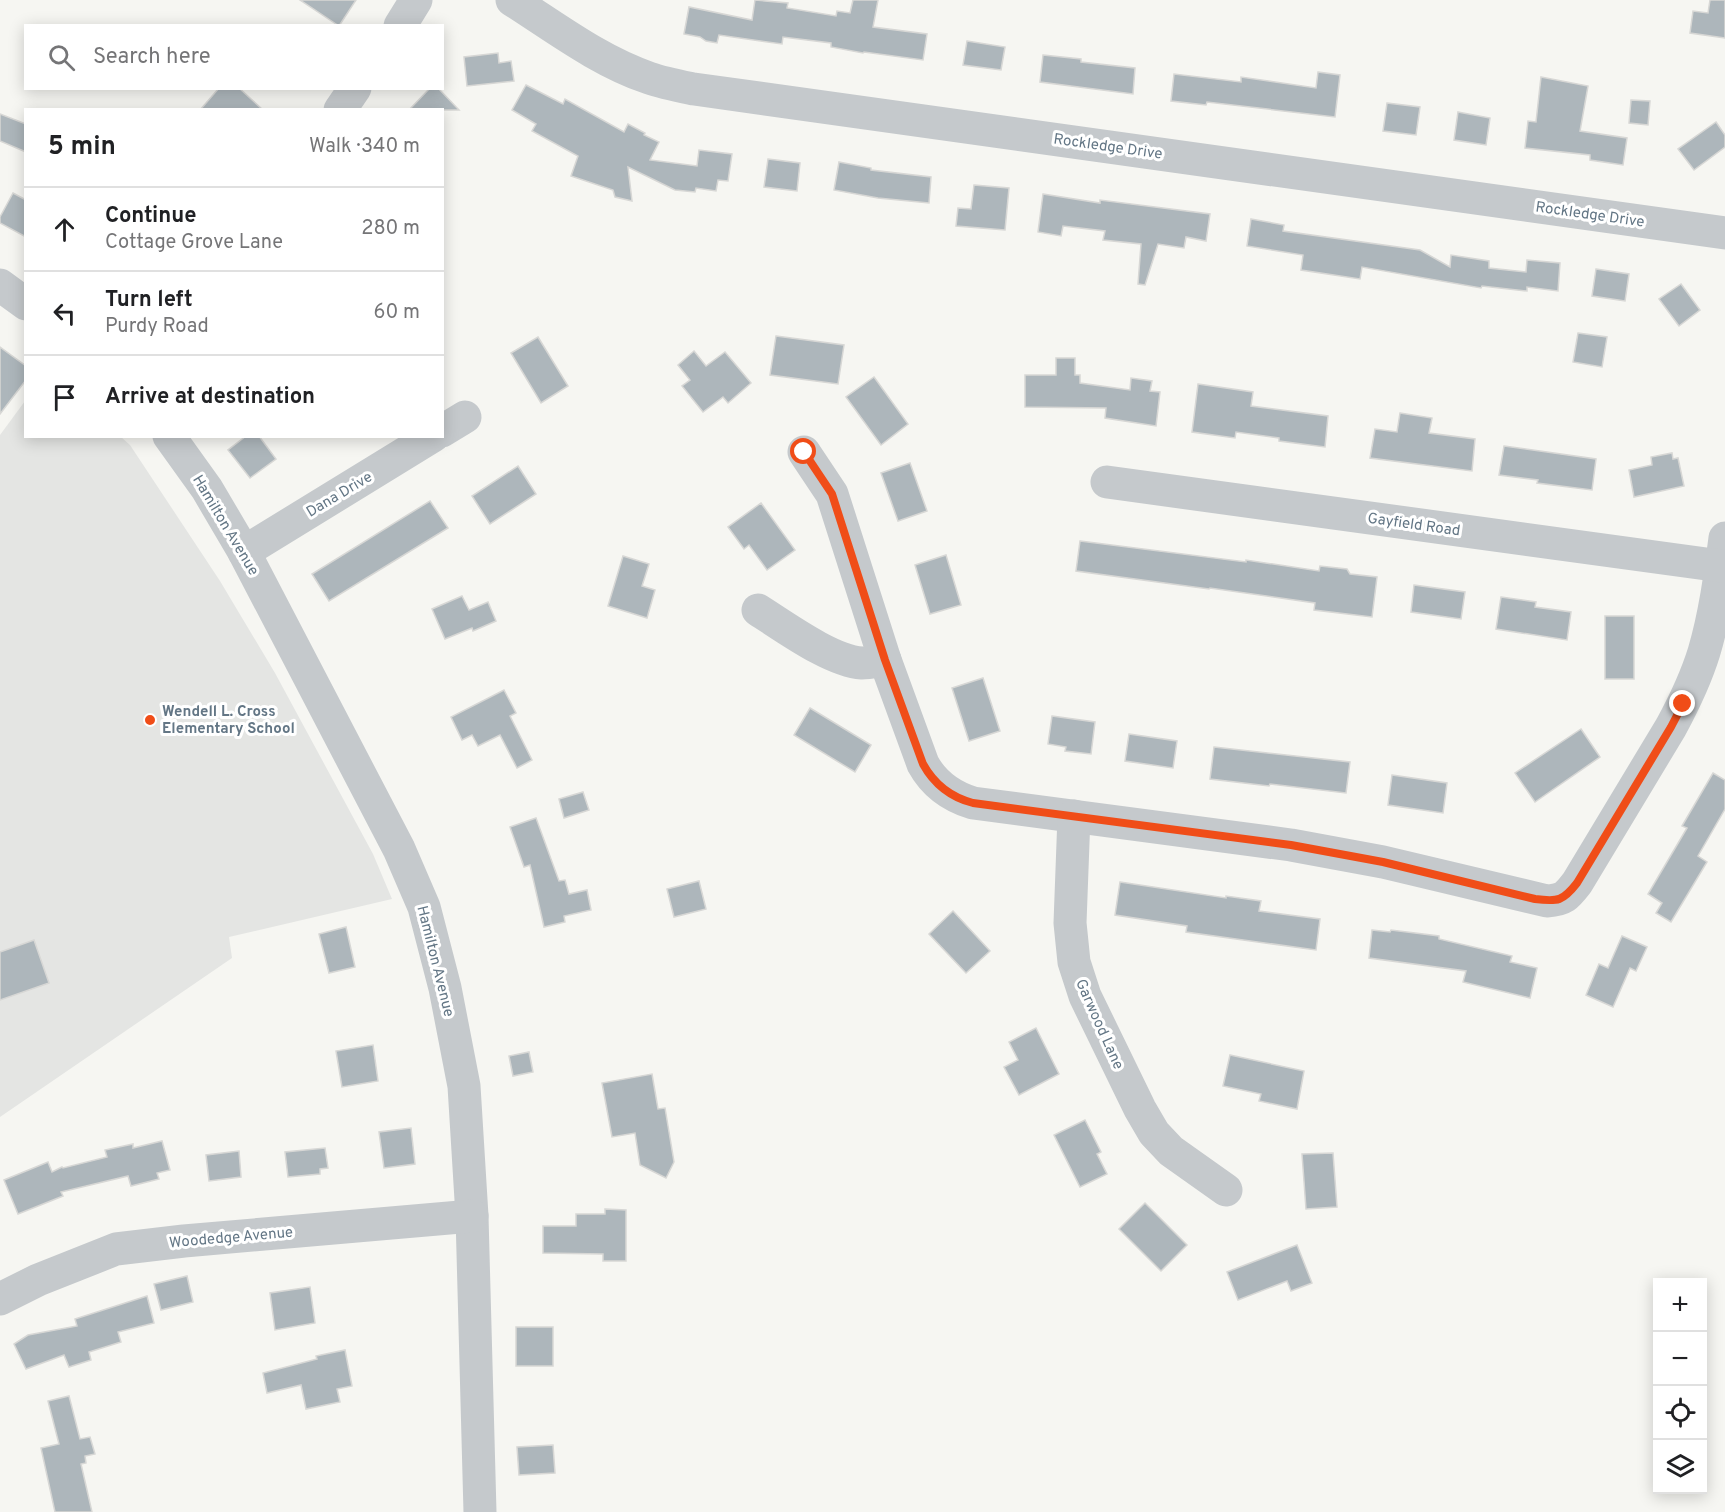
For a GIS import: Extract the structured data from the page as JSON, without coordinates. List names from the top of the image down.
{
  "streets": {
    "street": [
      "Rockledge Drive",
      "Dana Drive",
      "Gayfield Road",
      "Hamilton Avenue",
      "Garwood Lane",
      "Woodedge Avenue"
    ]
  },
  "crossings": [
    ["Dana Drive", "Hamilton Avenue"],
    ["Hamilton Avenue", "Woodedge Avenue"]
  ],
  "places": ["Wendell L. Cross Elementary School"],
  "page": {
    "search": "Search here",
    "heading": ["5 min", "Walk · 340 m"],
    "list": [
      ["Continue", "Cottage Grove Lane", "280 m"],
      ["Turn left", "Purdy Road", "60 m"],
      "Arrive at destination"
    ],
    "map_buttons": ["+", "−"]
  }
}
